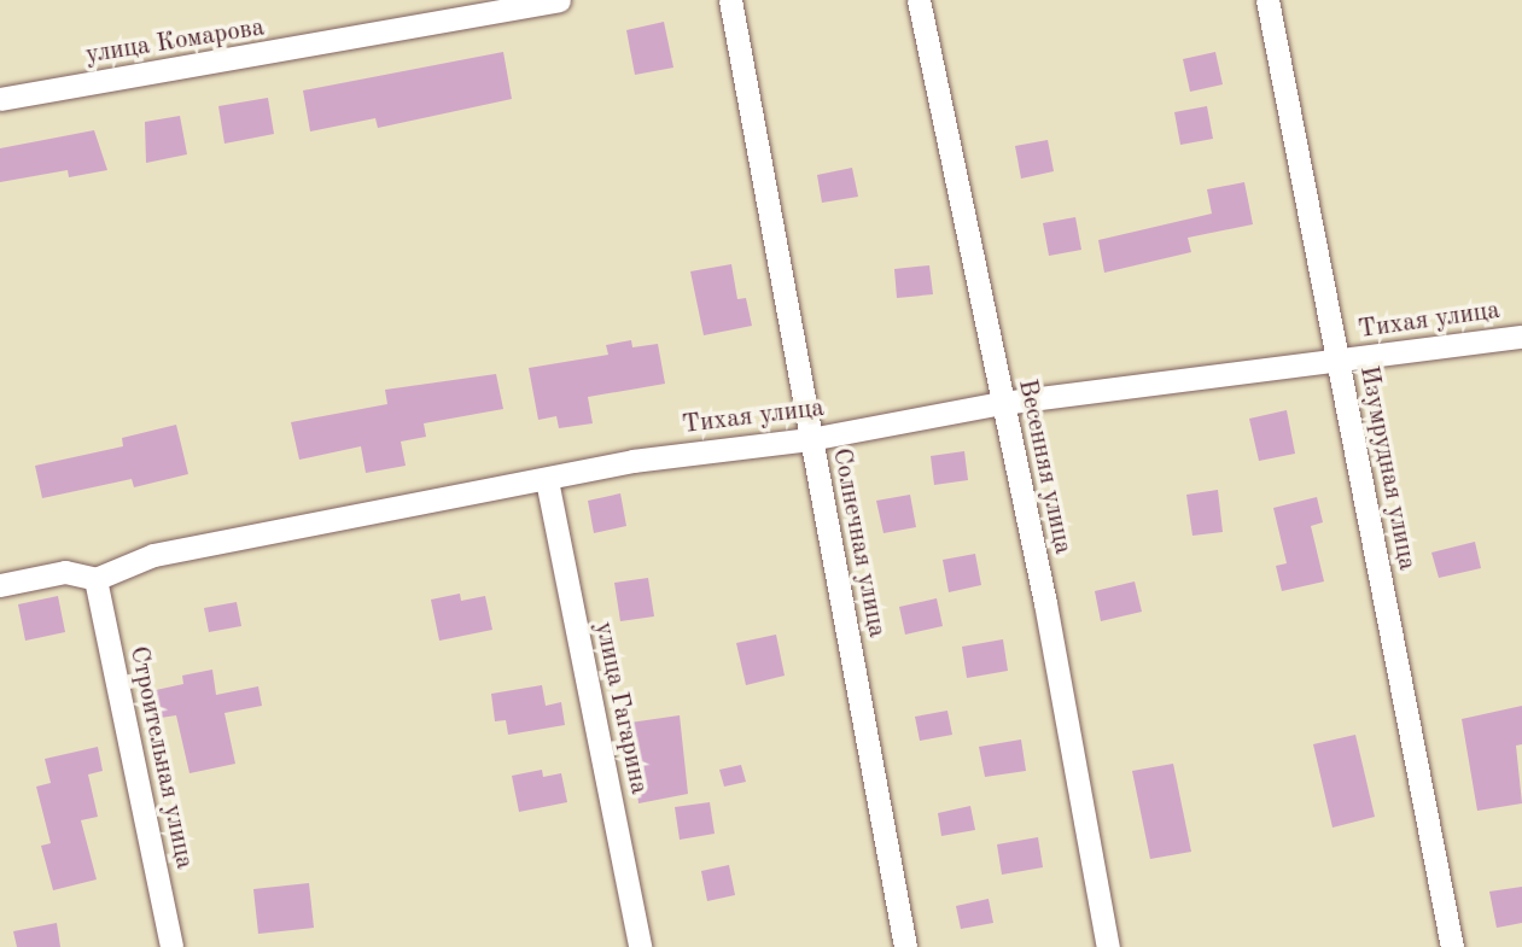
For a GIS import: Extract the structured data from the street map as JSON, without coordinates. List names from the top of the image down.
{
  "streets": {
    "street": [
      "улица Комарова",
      "Тихая улица",
      "Весенняя улица",
      "Изумрудная улица",
      "Солнечная улица",
      "улица Гагарина",
      "Строительная улица"
    ]
  },
  "crossings": [
    ["Тихая улица", "Весенняя улица"],
    ["Тихая улица", "Изумрудная улица"],
    ["Тихая улица", "Солнечная улица"],
    ["Тихая улица", "улица Гагарина"],
    ["Тихая улица", "Строительная улица"]
  ]
}
